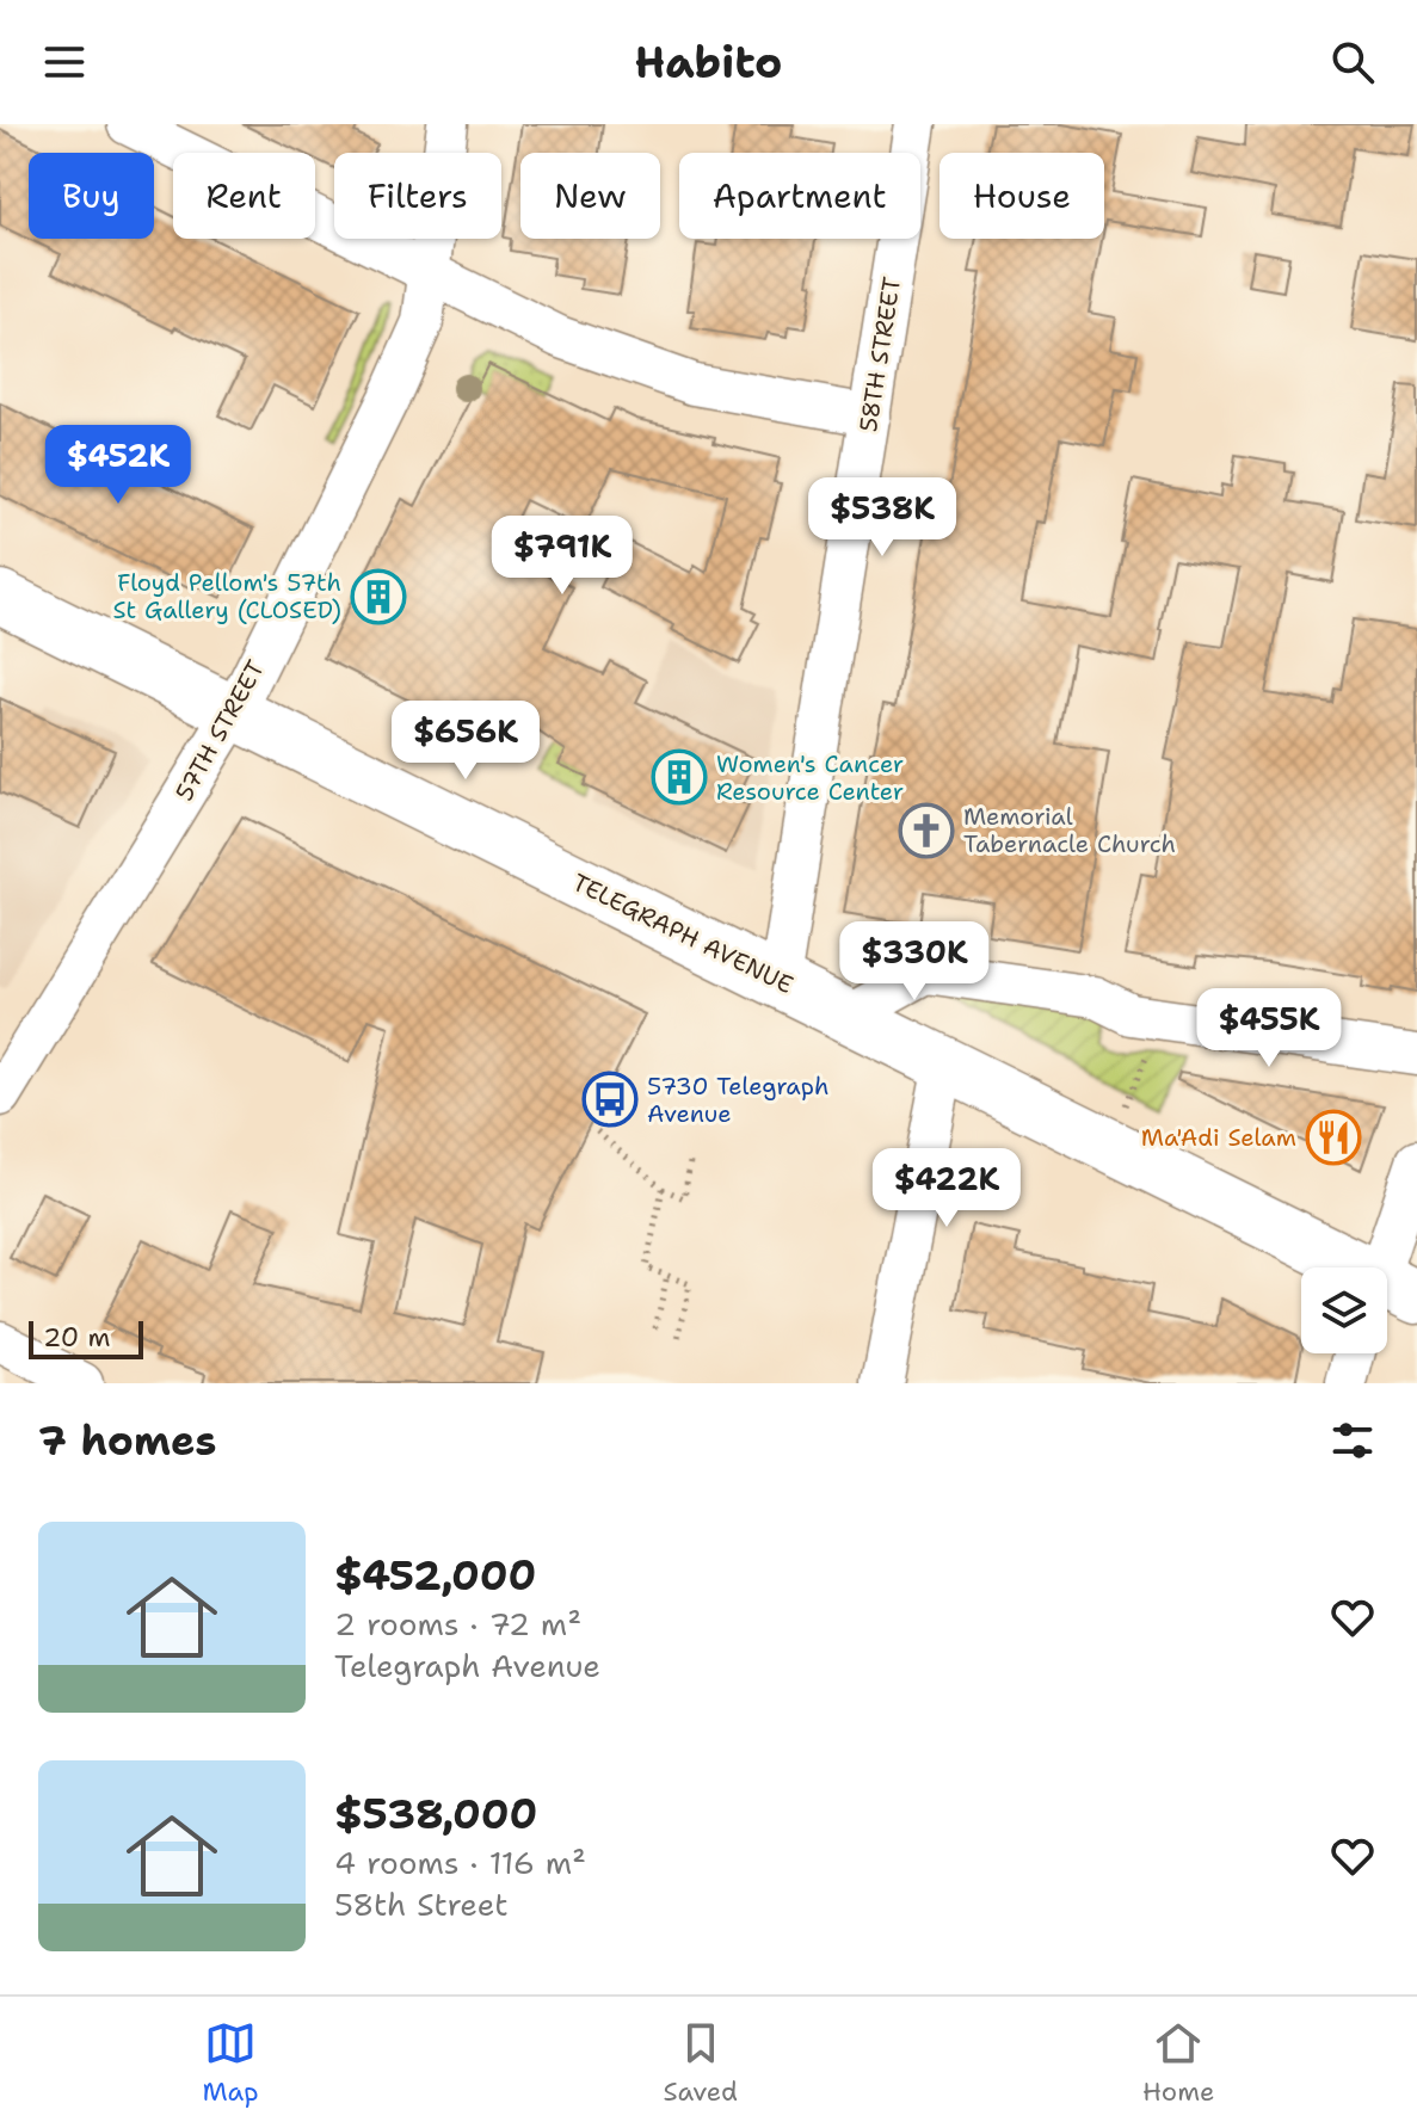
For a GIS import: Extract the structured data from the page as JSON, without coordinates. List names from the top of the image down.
{
  "streets": {
    "main road": ["TELEGRAPH AVENUE"],
    "street": ["58TH STREET", "57TH STREET"]
  },
  "crossings": [
    ["58TH STREET", "TELEGRAPH AVENUE"],
    ["57TH STREET", "TELEGRAPH AVENUE"]
  ],
  "places": {
    "building": ["Floyd Pellom's 57th St Gallery (CLOSED)", "Women's Cancer Resource Center"],
    "church": ["Memorial Tabernacle Church"],
    "bus stop": ["5730 Telegraph Avenue"],
    "restaurant": ["Ma'Adi Selam"]
  },
  "scale_bar": "20 m",
  "page": {
    "header": "Habito",
    "chip": [
      "Buy",
      "Rent",
      "Filters",
      "New",
      "Apartment",
      "House"
    ],
    "price": [
      "$452K",
      "$538K",
      "$791K",
      "$656K",
      "$330K",
      "$455K",
      "$422K"
    ],
    "scale": "20 m",
    "heading": "7 homes",
    "list": [
      {
        "name": "$452,000",
        "note": "2 rooms · 72 m² · Telegraph Avenue"
      },
      {
        "name": "$538,000",
        "note": "4 rooms · 116 m² · 58th Street"
      }
    ],
    "tabs": ["Map", "Saved", "Home"]
  }
}
